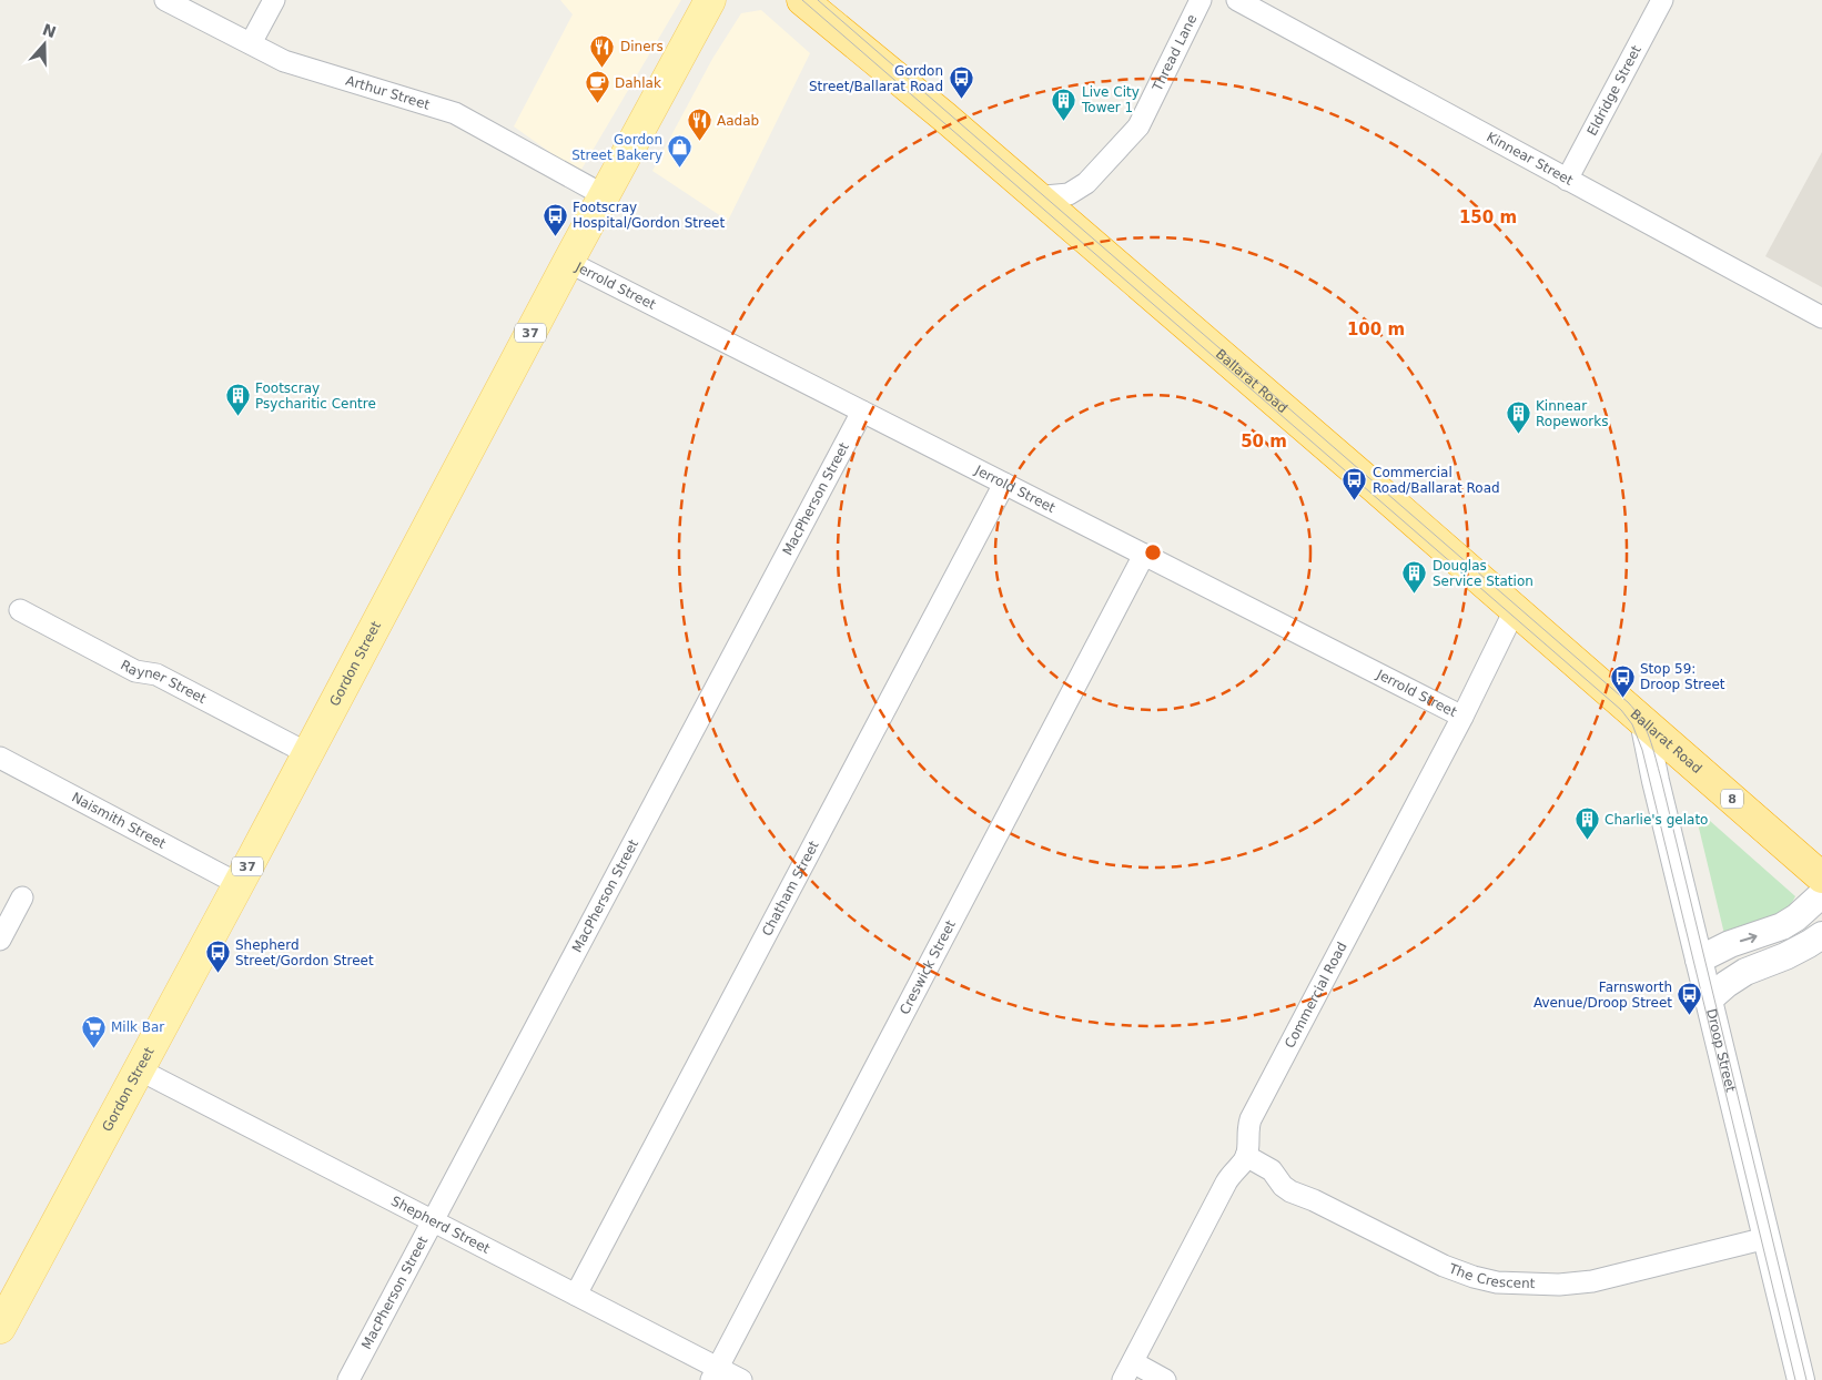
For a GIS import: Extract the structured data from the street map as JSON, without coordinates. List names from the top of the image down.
{
  "streets": {
    "highway": ["Ballarat Road", "8"],
    "main road": ["37", "Gordon Street"],
    "street": [
      "Thread Lane",
      "Eldridge Street",
      "Arthur Street",
      "Kinnear Street",
      "Jerrold Street",
      "MacPherson Street",
      "Rayner Street",
      "Naismith Street",
      "Chatham Street",
      "Creswick Street",
      "Commercial Road",
      "Droop Street",
      "Shepherd Street",
      "The Crescent"
    ]
  },
  "crossings": [
    ["Thread Lane", "Ballarat Road"],
    ["Eldridge Street", "Kinnear Street"],
    ["Arthur Street", "Gordon Street"],
    ["Jerrold Street", "MacPherson Street"],
    ["Jerrold Street", "Gordon Street"],
    ["Jerrold Street", "Chatham Street"],
    ["Jerrold Street", "Creswick Street"],
    ["Jerrold Street", "Commercial Road"],
    ["Ballarat Road", "Commercial Road"],
    ["Ballarat Road", "Droop Street"],
    ["MacPherson Street", "Shepherd Street"],
    ["Gordon Street", "Rayner Street"],
    ["Gordon Street", "Naismith Street"],
    ["Gordon Street", "Shepherd Street"],
    ["Chatham Street", "Shepherd Street"],
    ["Creswick Street", "Shepherd Street"],
    ["Commercial Road", "The Crescent"],
    ["Droop Street", "The Crescent"]
  ],
  "places": {
    "restaurant": ["Diners", "Aadab"],
    "bus stop": [
      "Gordon Street/Ballarat Road",
      "Footscray Hospital/Gordon Street",
      "Commercial Road/Ballarat Road",
      "Stop 59: Droop Street",
      "Shepherd Street/Gordon Street",
      "Farnsworth Avenue/Droop Street"
    ],
    "cafe": ["Dahlak"],
    "building": [
      "Live City Tower 1",
      "Footscray Psycharitic Centre",
      "Kinnear Ropeworks",
      "Douglas Service Station",
      "Charlie's gelato"
    ],
    "shop": ["Gordon Street Bakery"],
    "supermarket": ["Milk Bar"]
  },
  "north": "top",
  "rings": ["150 m", "100 m", "50 m"]
}
